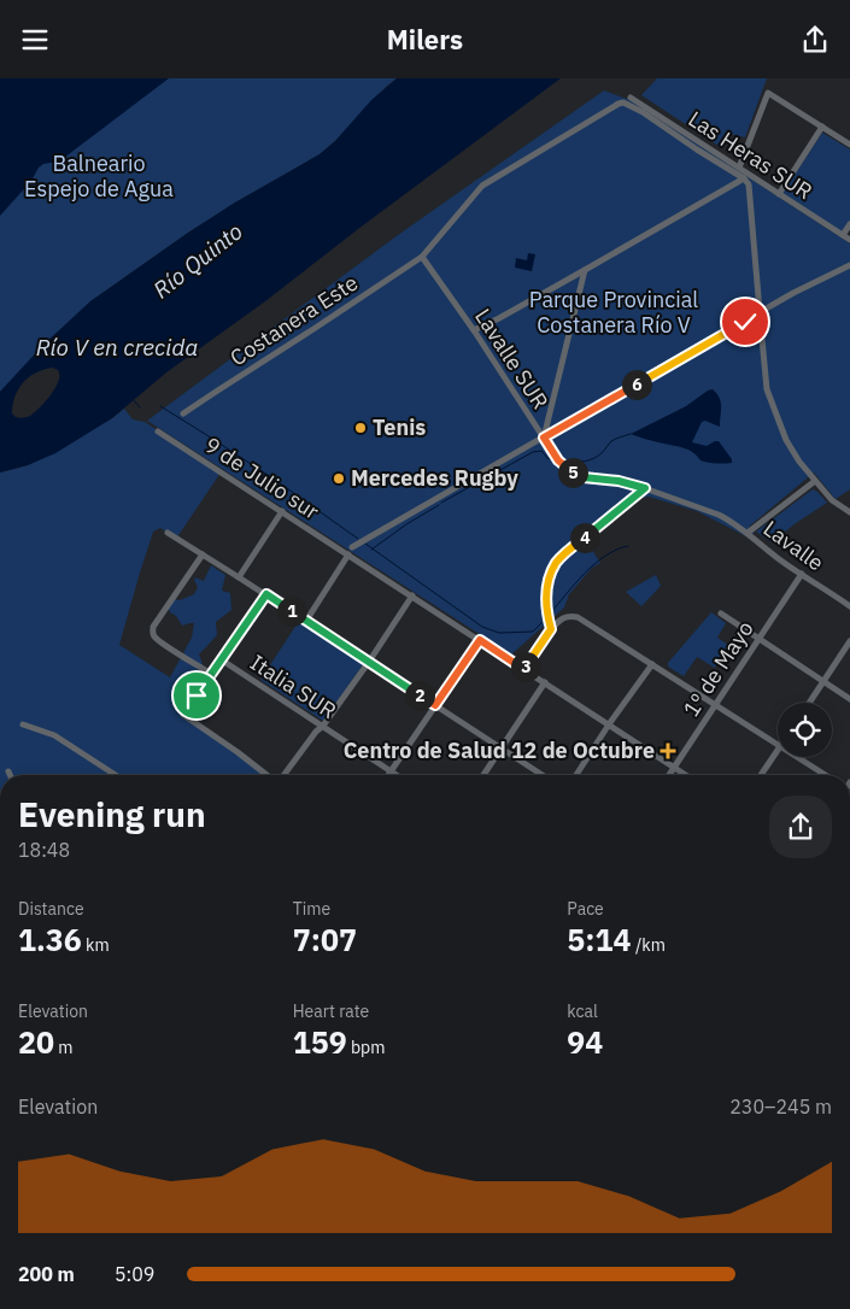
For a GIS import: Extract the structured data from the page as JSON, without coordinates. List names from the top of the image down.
{
  "streets": {
    "street": [
      "Las Heras SUR",
      "Costanera Este",
      "Lavalle SUR",
      "9 de Julio sur",
      "Lavalle",
      "1º de Mayo",
      "Italia SUR"
    ]
  },
  "crossings": [
    ["Costanera Este", "Lavalle SUR"],
    ["Lavalle SUR", "Lavalle"],
    ["Lavalle", "1º de Mayo"]
  ],
  "water": ["Río Quinto", "Río V en crecida"],
  "parks": ["Balneario Espejo de Agua", "Parque Provincial Costanera Río V"],
  "places": {
    "other": ["Tenis", "Mercedes Rugby"],
    "health": ["Centro de Salud 12 de Octubre"]
  },
  "page": {
    "header": "Milers",
    "pins": [
      "6",
      "5",
      "4",
      "1",
      "3",
      "2"
    ],
    "heading": ["Evening run", "18:48"],
    "stats": [
      ["Distance", "1.36 km"],
      ["Time", "7:07"],
      ["Pace", "5:14 /km"],
      ["Elevation", "20 m"],
      ["Heart rate", "159 bpm"],
      ["kcal", "94"]
    ],
    "chart": ["Elevation", "230–245 m"],
    "list": [
      {
        "name": "200 m",
        "note": "5:09"
      }
    ]
  }
}
